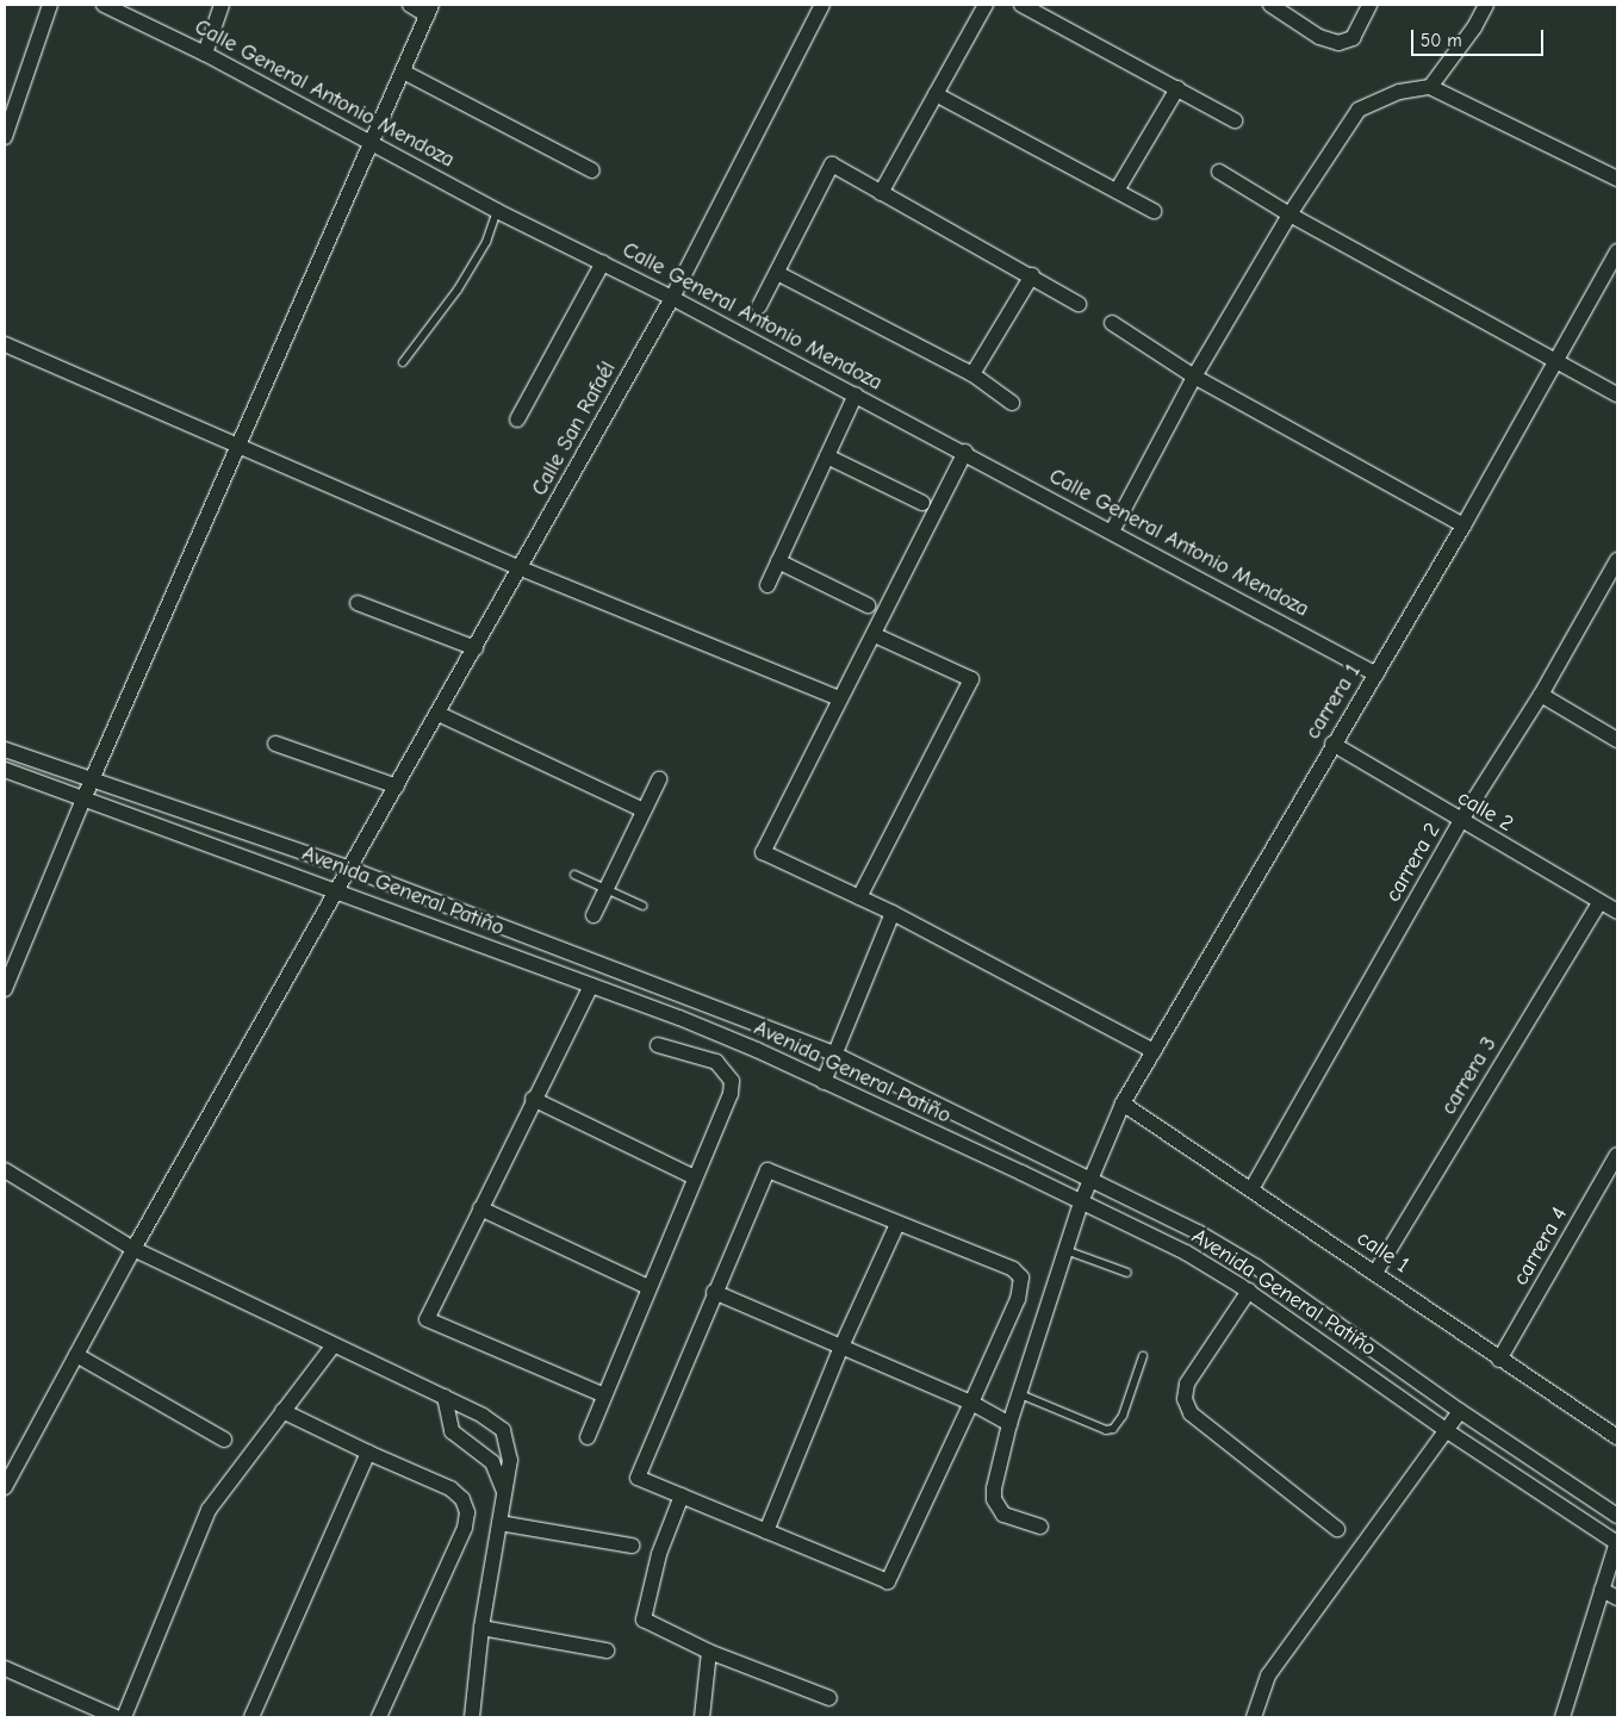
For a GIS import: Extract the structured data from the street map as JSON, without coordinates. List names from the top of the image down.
{
  "streets": {
    "street": [
      "Calle General Antonio Mendoza",
      "Calle San Rafaél",
      "carrera 1",
      "calle 2",
      "carrera 2",
      "Avenida General Patiño",
      "carrera 3",
      "carrera 4",
      "calle 1"
    ]
  },
  "crossings": [
    ["Calle General Antonio Mendoza", "Calle San Rafaél"],
    ["Calle General Antonio Mendoza", "carrera 1"],
    ["Calle San Rafaél", "Avenida General Patiño"],
    ["carrera 1", "calle 2"],
    ["carrera 1", "Avenida General Patiño"],
    ["carrera 1", "calle 1"],
    ["calle 2", "carrera 2"],
    ["calle 2", "carrera 3"],
    ["carrera 2", "calle 1"],
    ["carrera 3", "calle 1"],
    ["carrera 4", "calle 1"]
  ],
  "scale_bar": "50 m"
}
